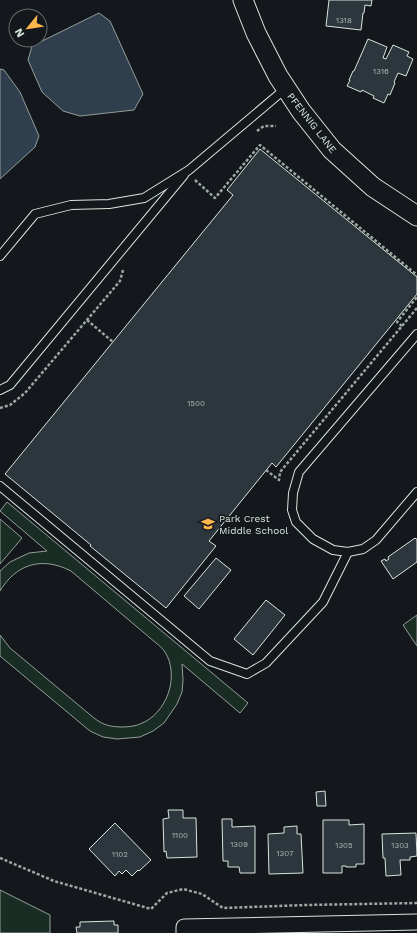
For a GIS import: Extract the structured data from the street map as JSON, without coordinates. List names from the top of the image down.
{
  "streets": {
    "street": ["PFENNIG LANE"]
  },
  "places": {
    "school or university": ["Park Crest Middle School"]
  },
  "house_numbers": [
    "1318",
    "1316",
    "1500",
    "1100",
    "1309",
    "1305",
    "1303",
    "1307",
    "1102"
  ],
  "north": "bottom left"
}
